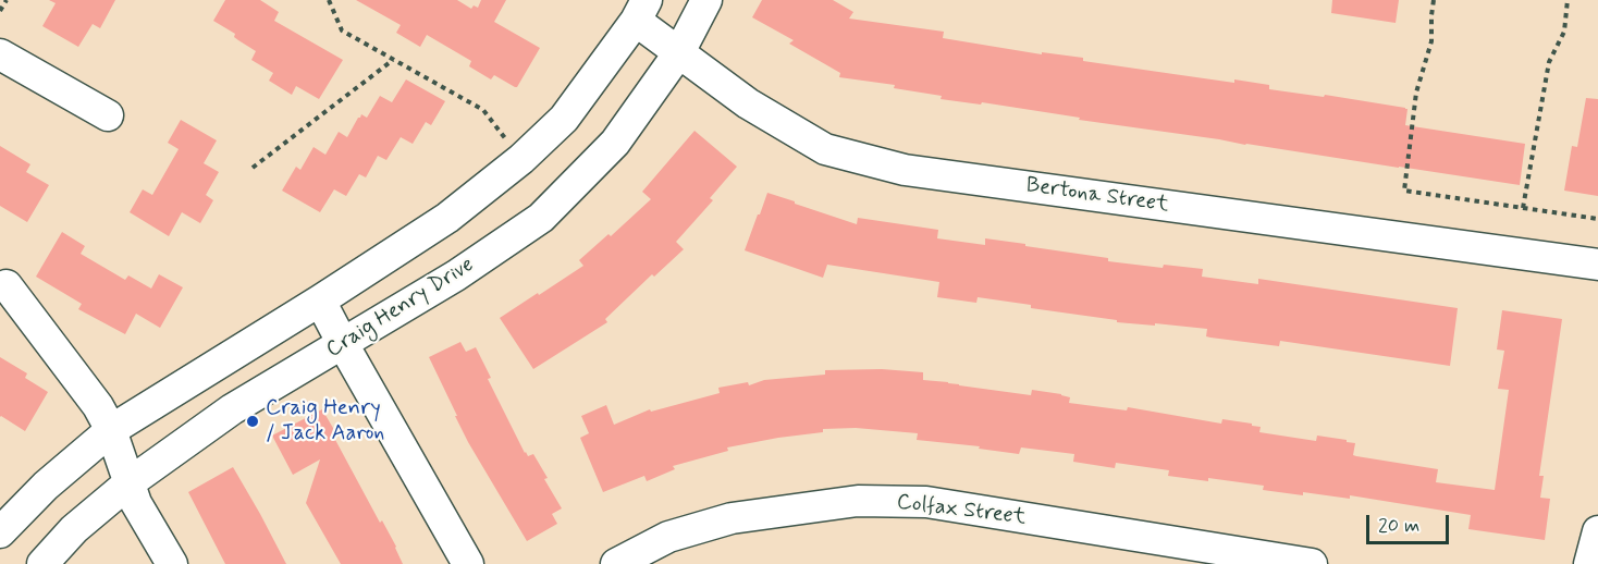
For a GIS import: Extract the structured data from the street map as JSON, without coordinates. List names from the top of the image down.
{
  "streets": {
    "street": ["Bertona Street", "Craig Henry Drive", "Colfax Street"]
  },
  "crossings": [
    ["Bertona Street", "Craig Henry Drive"]
  ],
  "places": ["Craig Henry / Jack Aaron"],
  "scale_bar": "20 m"
}
